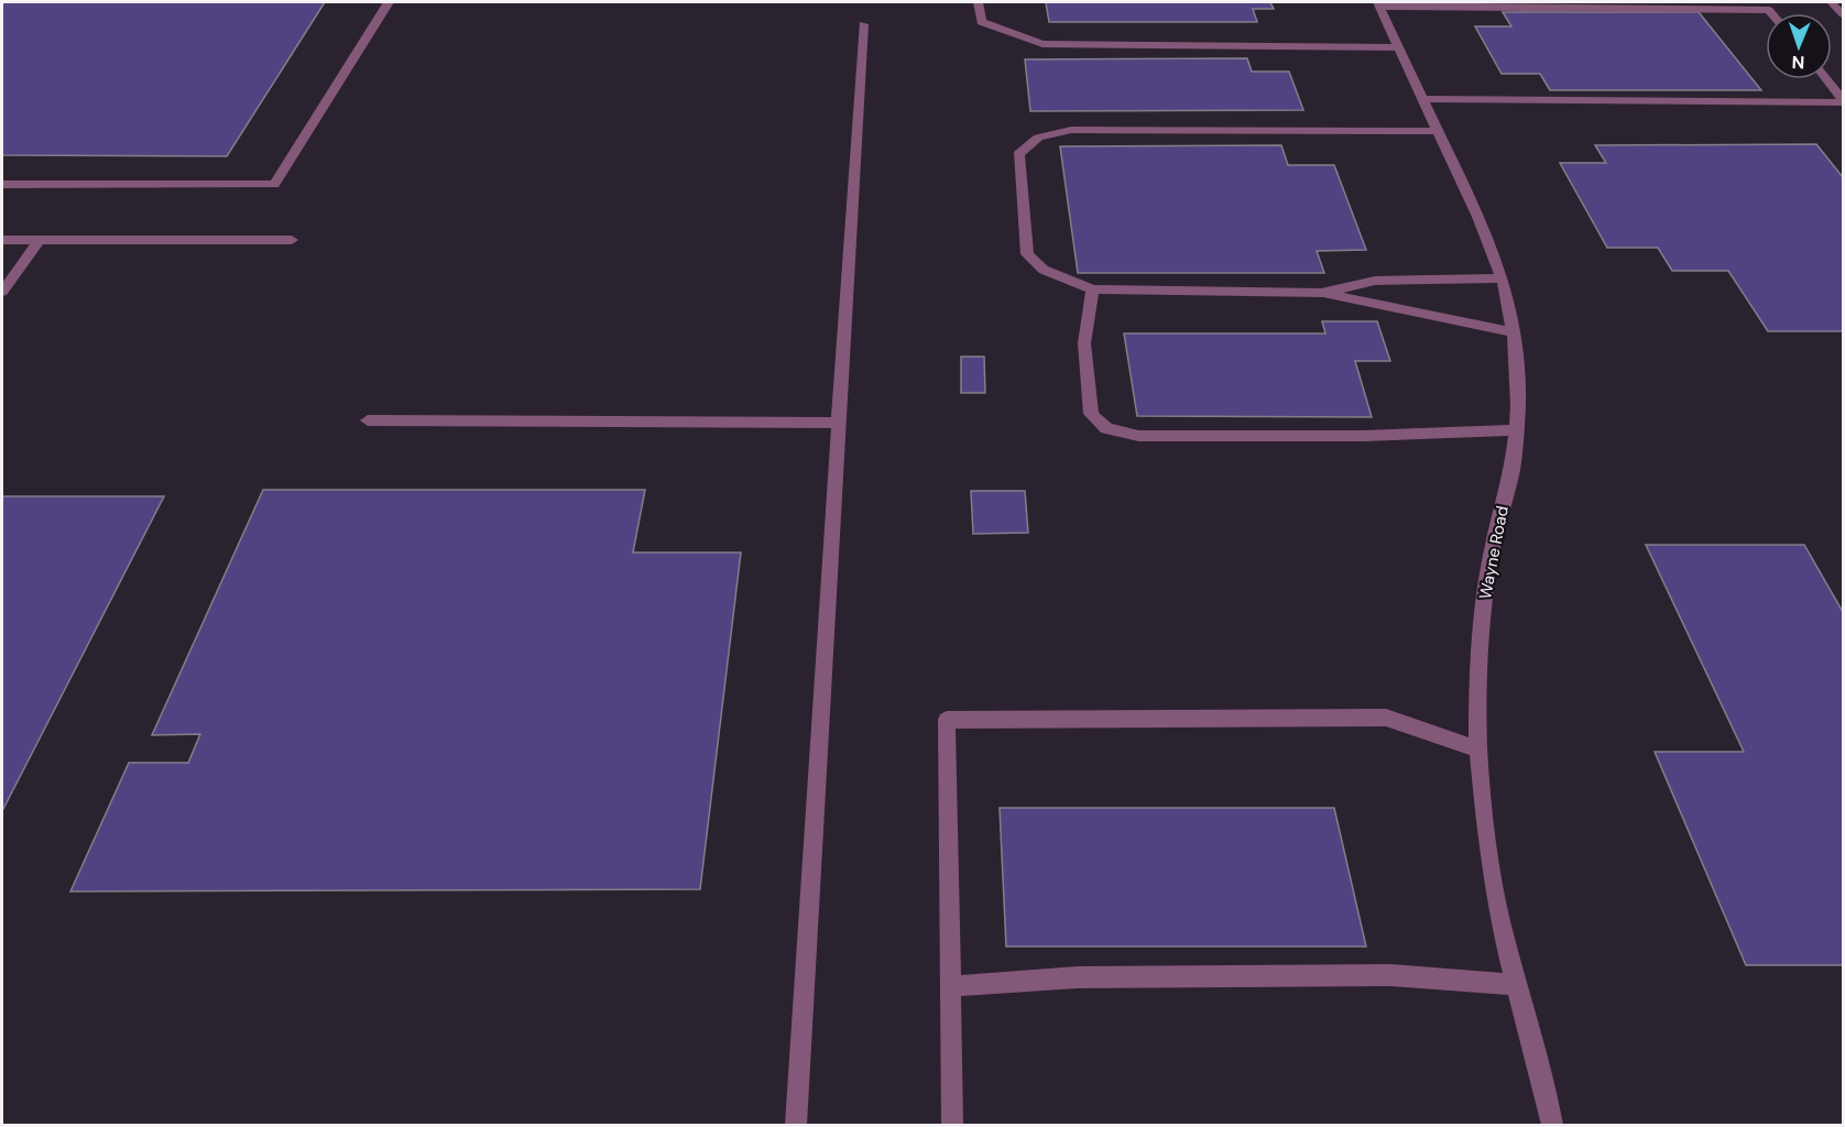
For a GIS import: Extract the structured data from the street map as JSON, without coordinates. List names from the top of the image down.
{
  "streets": {
    "street": ["Wayne Road"]
  },
  "north": "bottom"
}
